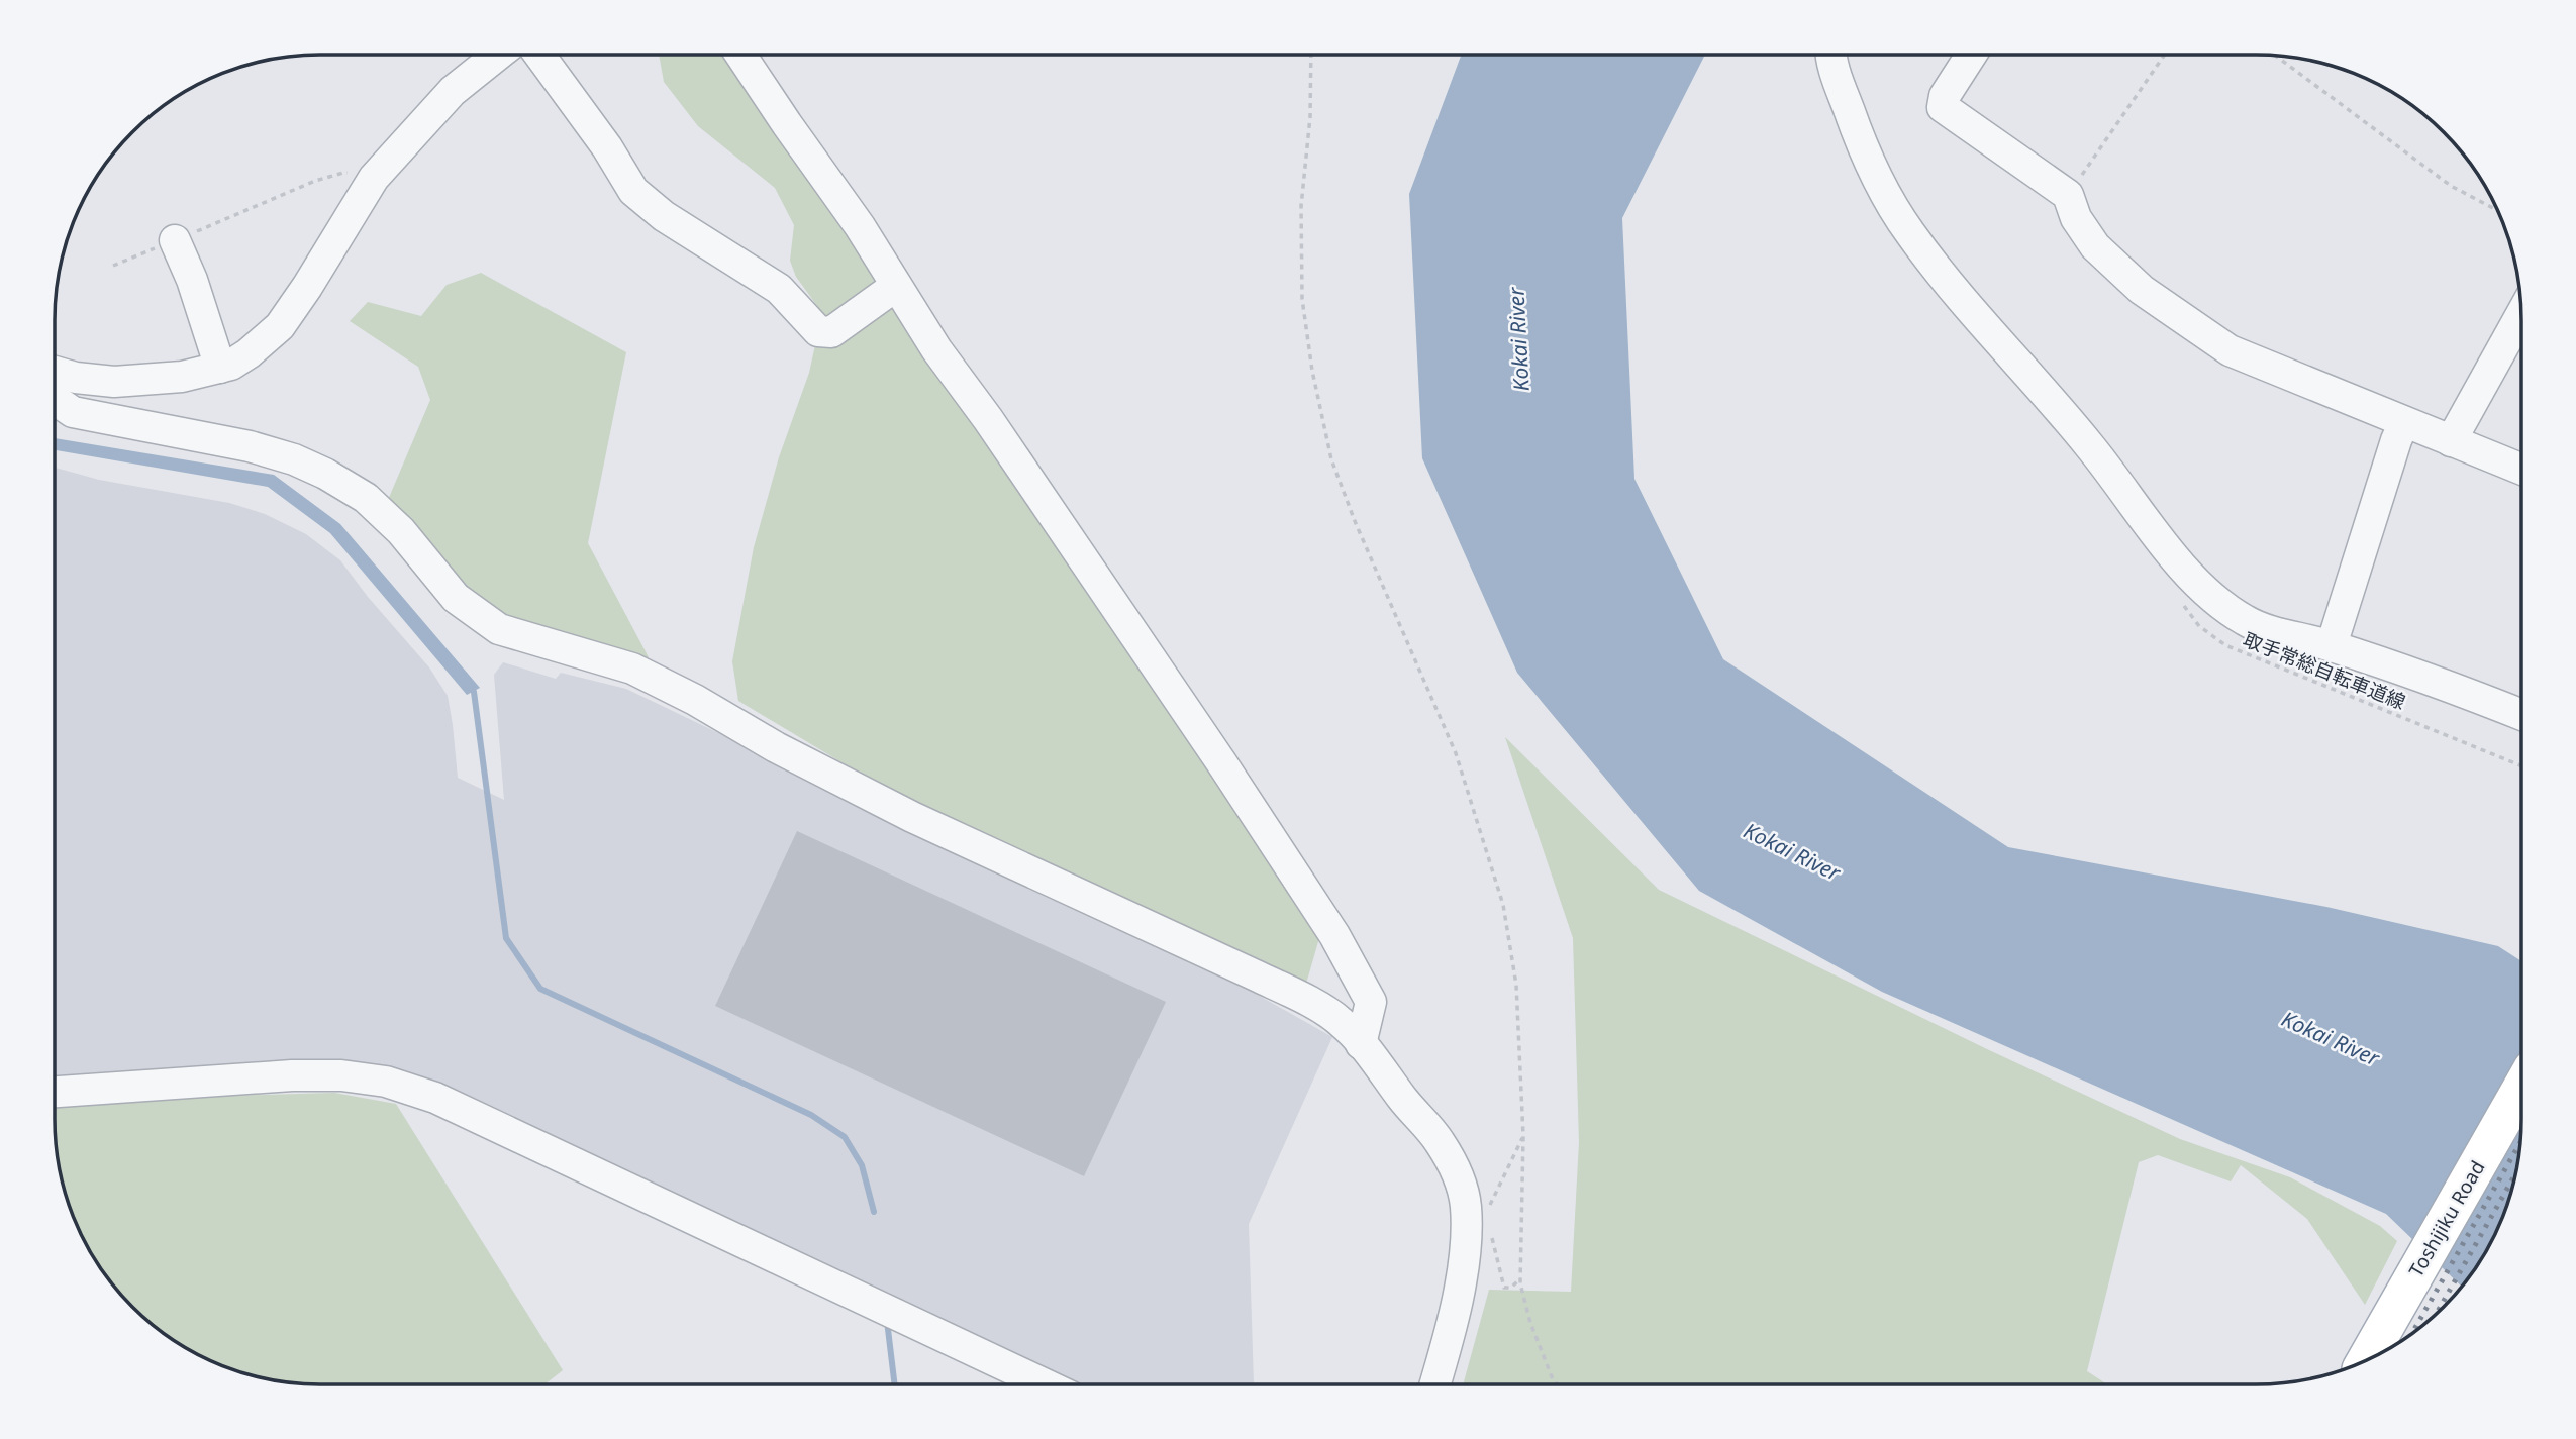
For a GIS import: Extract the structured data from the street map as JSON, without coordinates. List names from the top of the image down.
{
  "streets": {
    "main road": ["Toshijiku Road"],
    "path": ["取手常総自転車道線"]
  },
  "water": ["Kokai River"]
}
